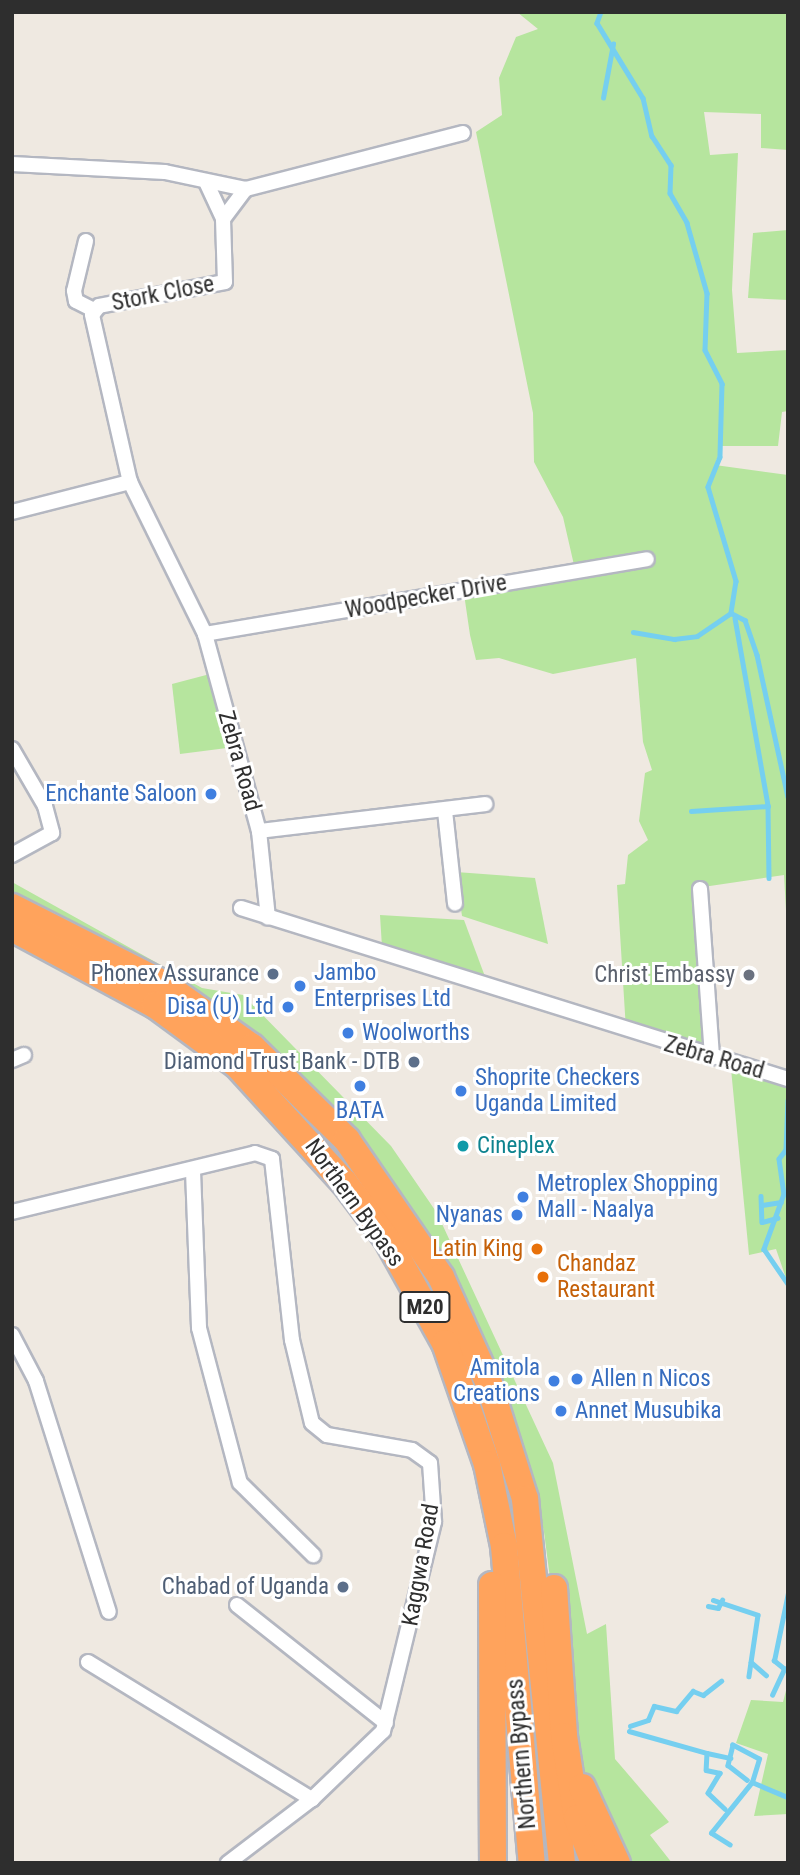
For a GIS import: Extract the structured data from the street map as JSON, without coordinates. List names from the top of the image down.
{
  "streets": {
    "highway": ["Northern Bypass", "M20"],
    "street": [
      "Stork Close",
      "Woodpecker Drive",
      "Zebra Road",
      "Kaggwa Road"
    ]
  },
  "crossings": [
    ["Stork Close", "Zebra Road"],
    ["Woodpecker Drive", "Zebra Road"]
  ],
  "places": [
    "Enchante Saloon",
    "Phonex Assurance",
    "Christ Embassy",
    "Jambo Enterprises Ltd",
    "Disa (U) Ltd",
    "Woolworths",
    "Diamond Trust Bank - DTB",
    "BATA",
    "Shoprite Checkers Uganda Limited",
    "Cineplex",
    "Metroplex Shopping Mall - Naalya",
    "Nyanas",
    "Latin King",
    "Chandaz Restaurant",
    "Allen n Nicos",
    "Amitola Creations",
    "Annet Musubika",
    "Chabad of Uganda"
  ]
}
